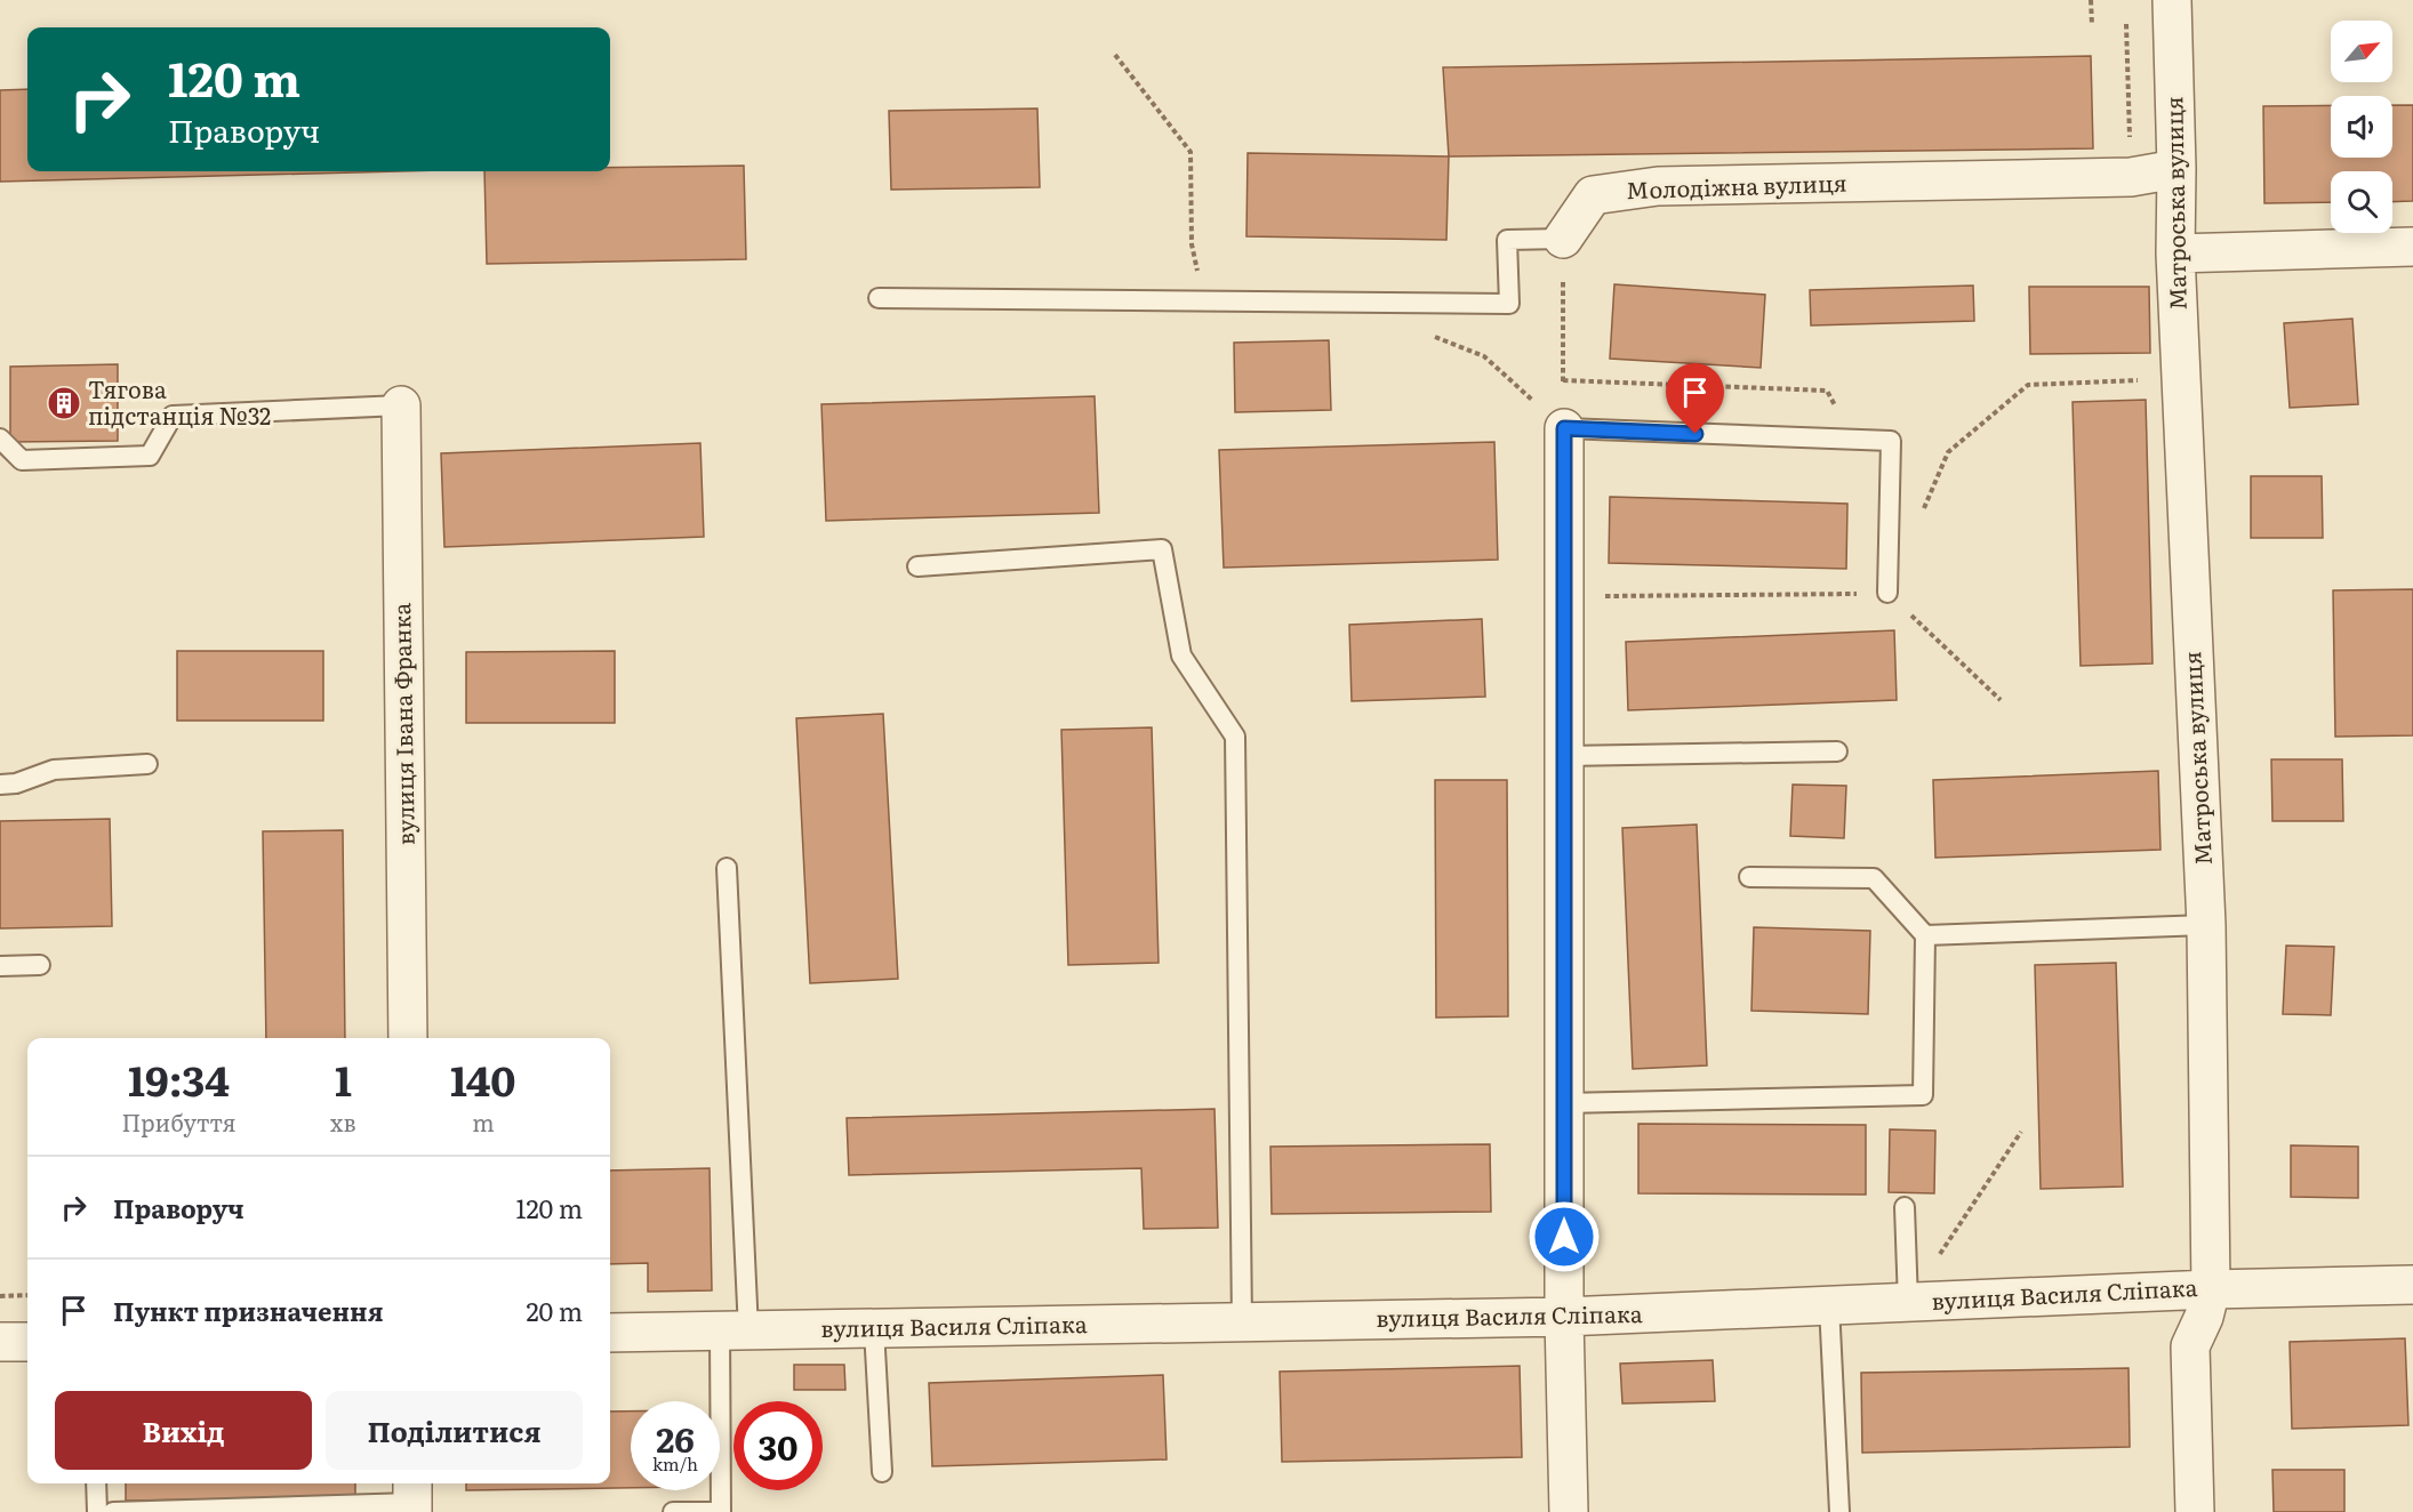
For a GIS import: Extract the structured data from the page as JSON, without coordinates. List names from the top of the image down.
{
  "streets": {
    "street": [
      "Молодіжна вулиця",
      "Матроська вулиця",
      "вулиця Івана Франка",
      "вулиця Василя Сліпака"
    ]
  },
  "crossings": [
    ["Молодіжна вулиця", "Матроська вулиця"],
    ["Матроська вулиця", "вулиця Василя Сліпака"]
  ],
  "places": {
    "building": ["Тягова пiдстанцiя №32"]
  },
  "north": "top right",
  "page": {
    "turn": ["120 m", "Праворуч"],
    "eta": [
      "19:34",
      "Прибуття",
      "1",
      "хв",
      "140",
      "m"
    ],
    "list": [
      {
        "name": "Праворуч",
        "value": "120 m"
      },
      {
        "name": "Пункт призначення",
        "value": "20 m"
      }
    ],
    "buttons": ["Вихід", "Поділитися"],
    "speed": "26 km/h",
    "limit": "30"
  }
}
